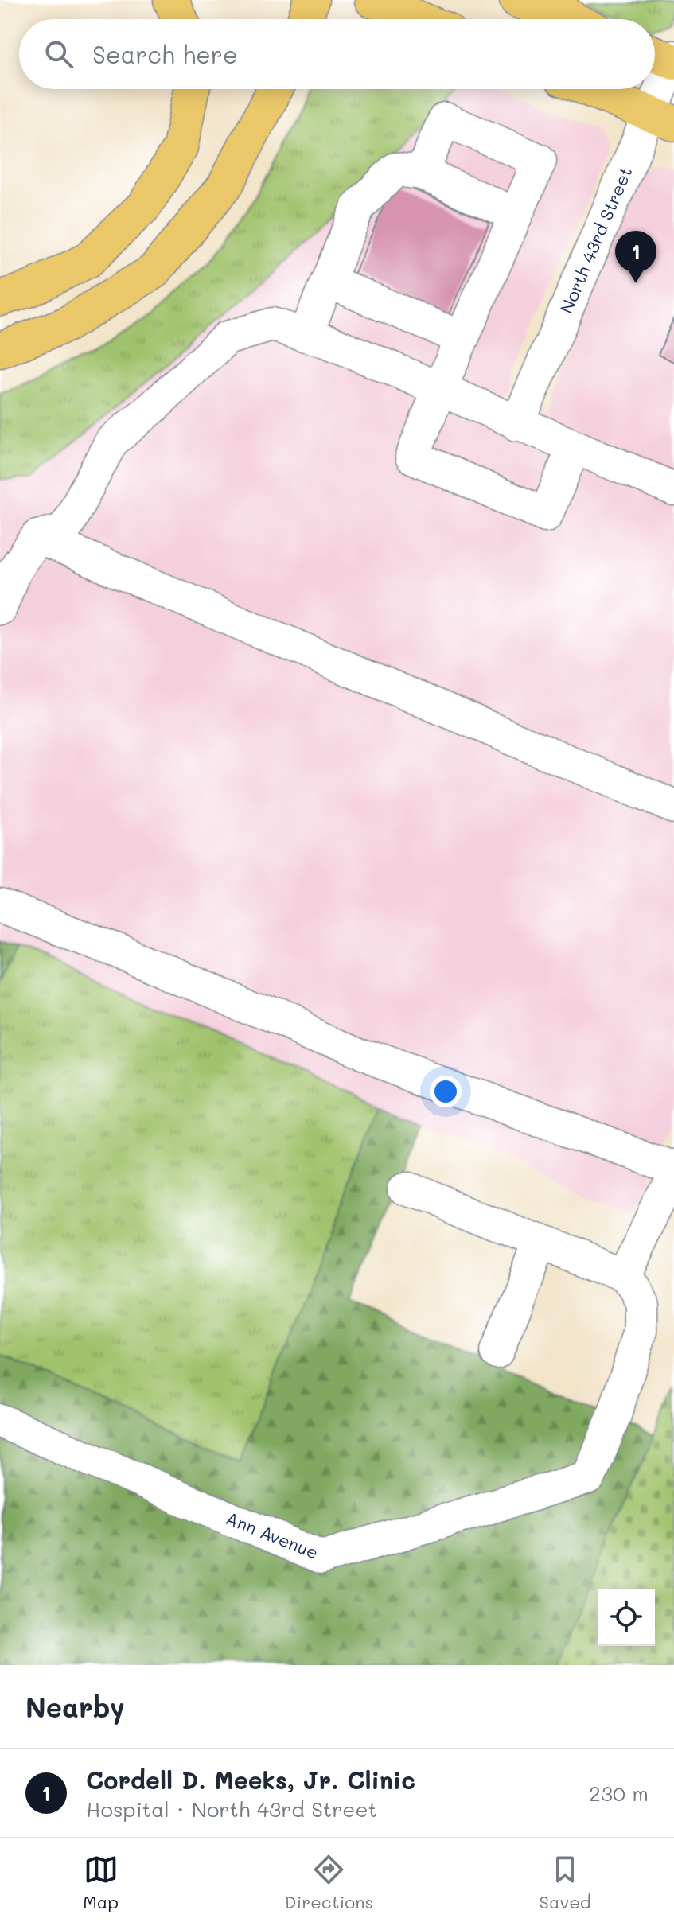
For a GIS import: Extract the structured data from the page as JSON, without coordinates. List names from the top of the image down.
{
  "streets": {
    "street": ["North 43rd Street", "Ann Avenue"]
  },
  "page": {
    "search": "Search here",
    "pins": "1",
    "heading": "Nearby",
    "list": [
      {
        "mark": "1",
        "name": "Cordell D. Meeks, Jr. Clinic",
        "note": "Hospital · North 43rd Street",
        "value": "230 m"
      }
    ],
    "nav": ["Map", "Directions", "Saved"]
  }
}
